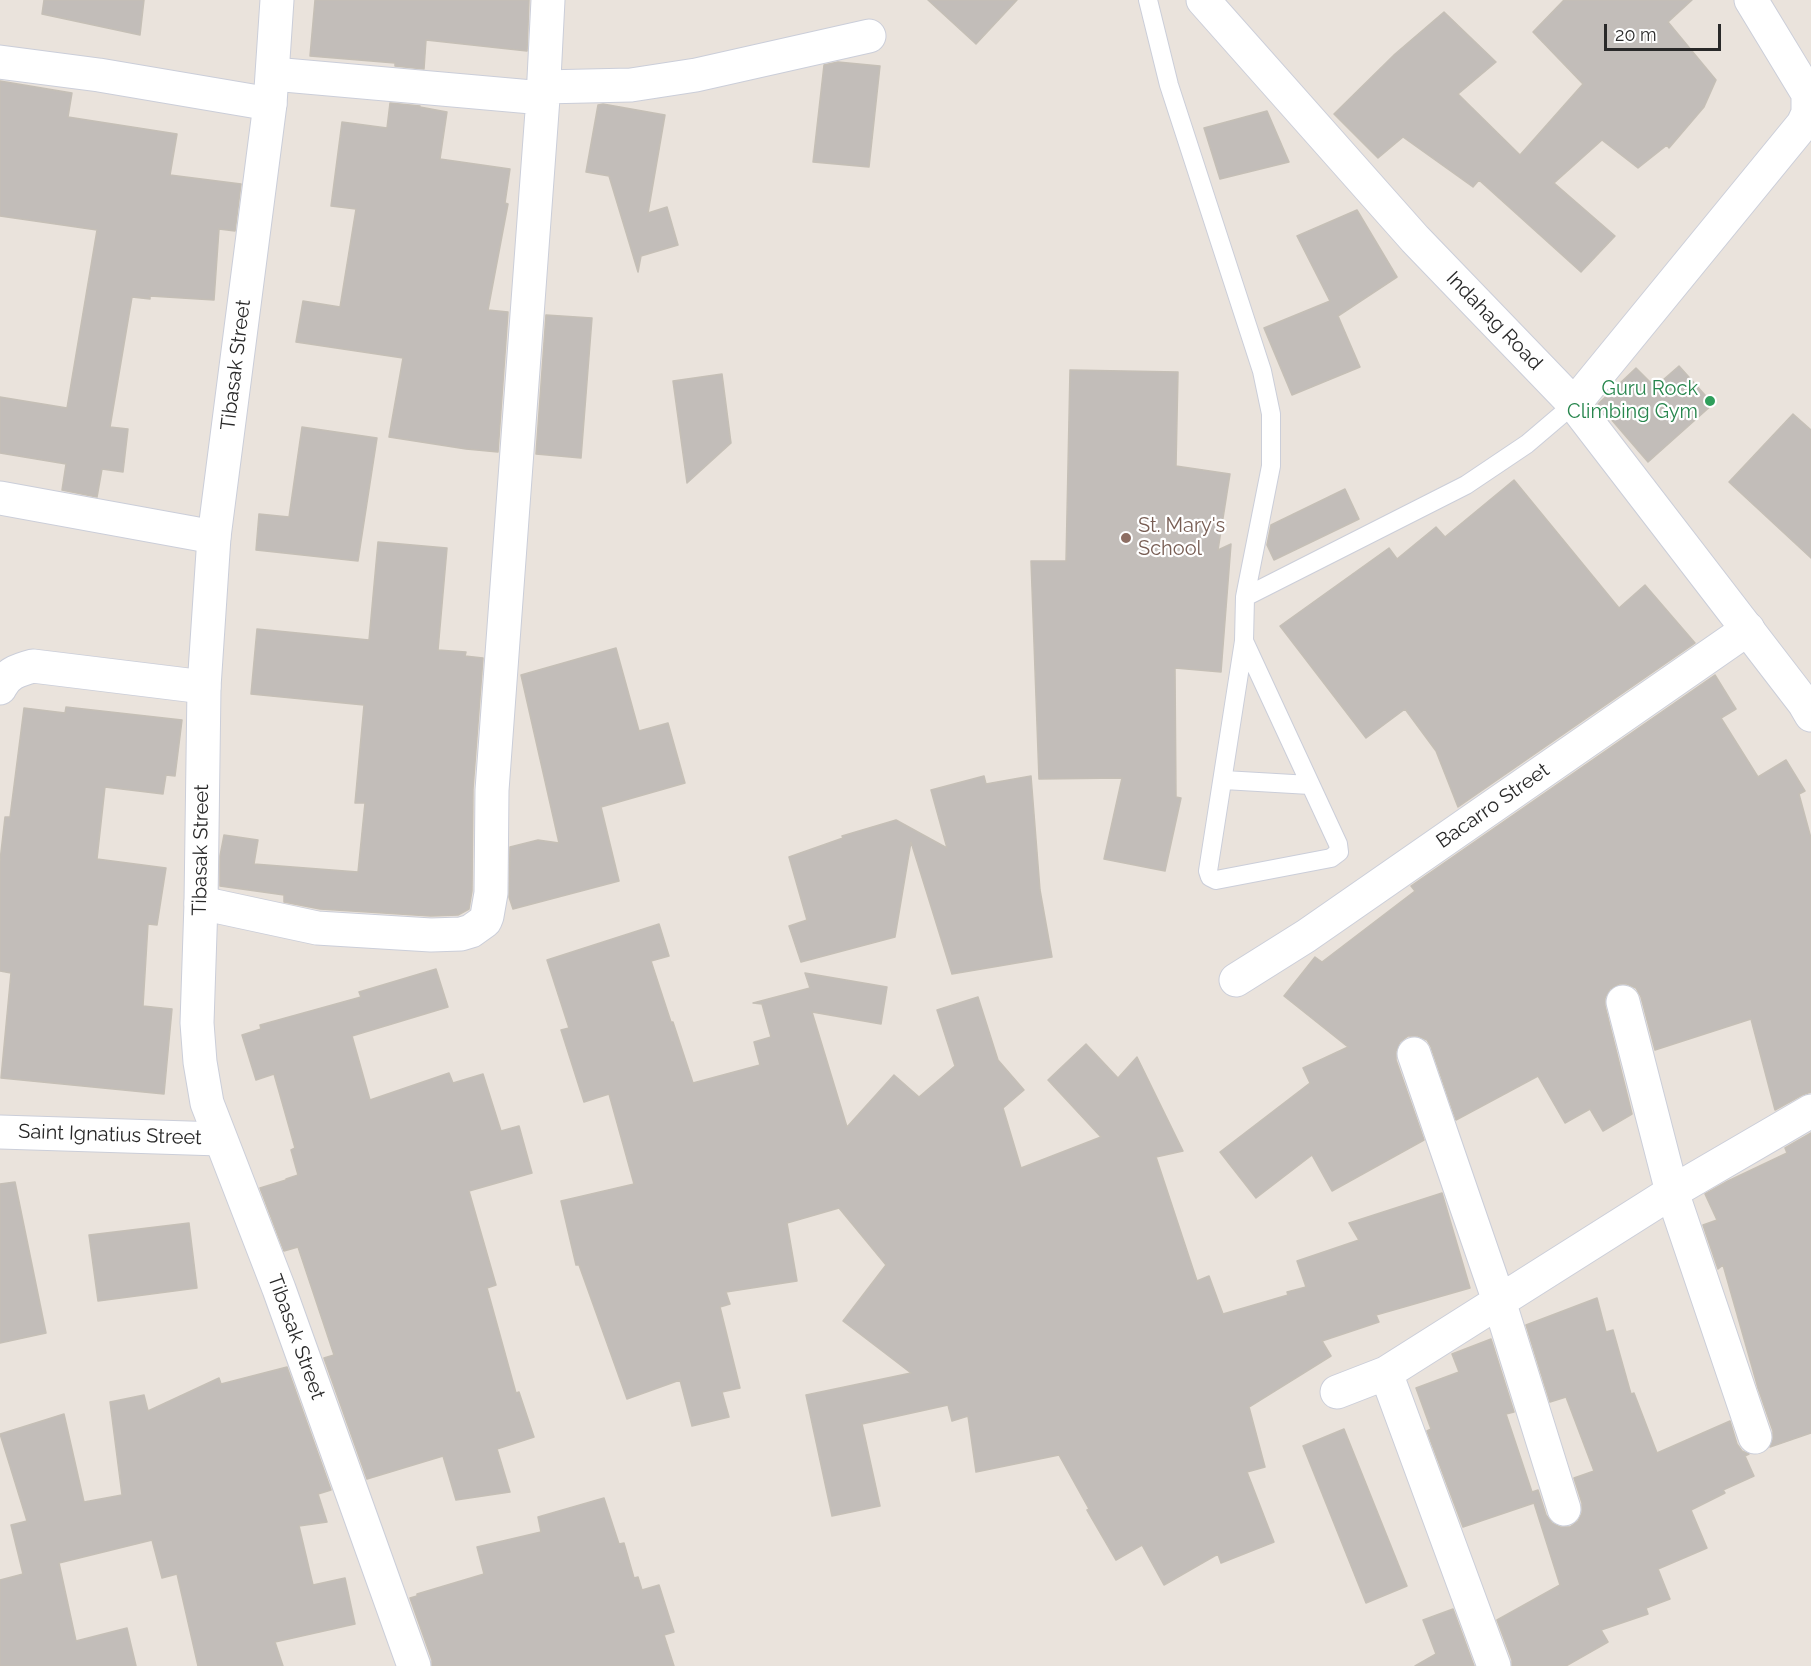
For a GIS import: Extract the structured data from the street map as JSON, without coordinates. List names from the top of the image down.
{
  "streets": {
    "street": [
      "Indahag Road",
      "Tibasak Street",
      "Bacarro Street",
      "Saint Ignatius Street"
    ]
  },
  "crossings": [
    ["Indahag Road", "Bacarro Street"],
    ["Tibasak Street", "Saint Ignatius Street"]
  ],
  "places": ["Guru Rock Climbing Gym", "St. Mary's School"],
  "scale_bar": "20 m"
}
